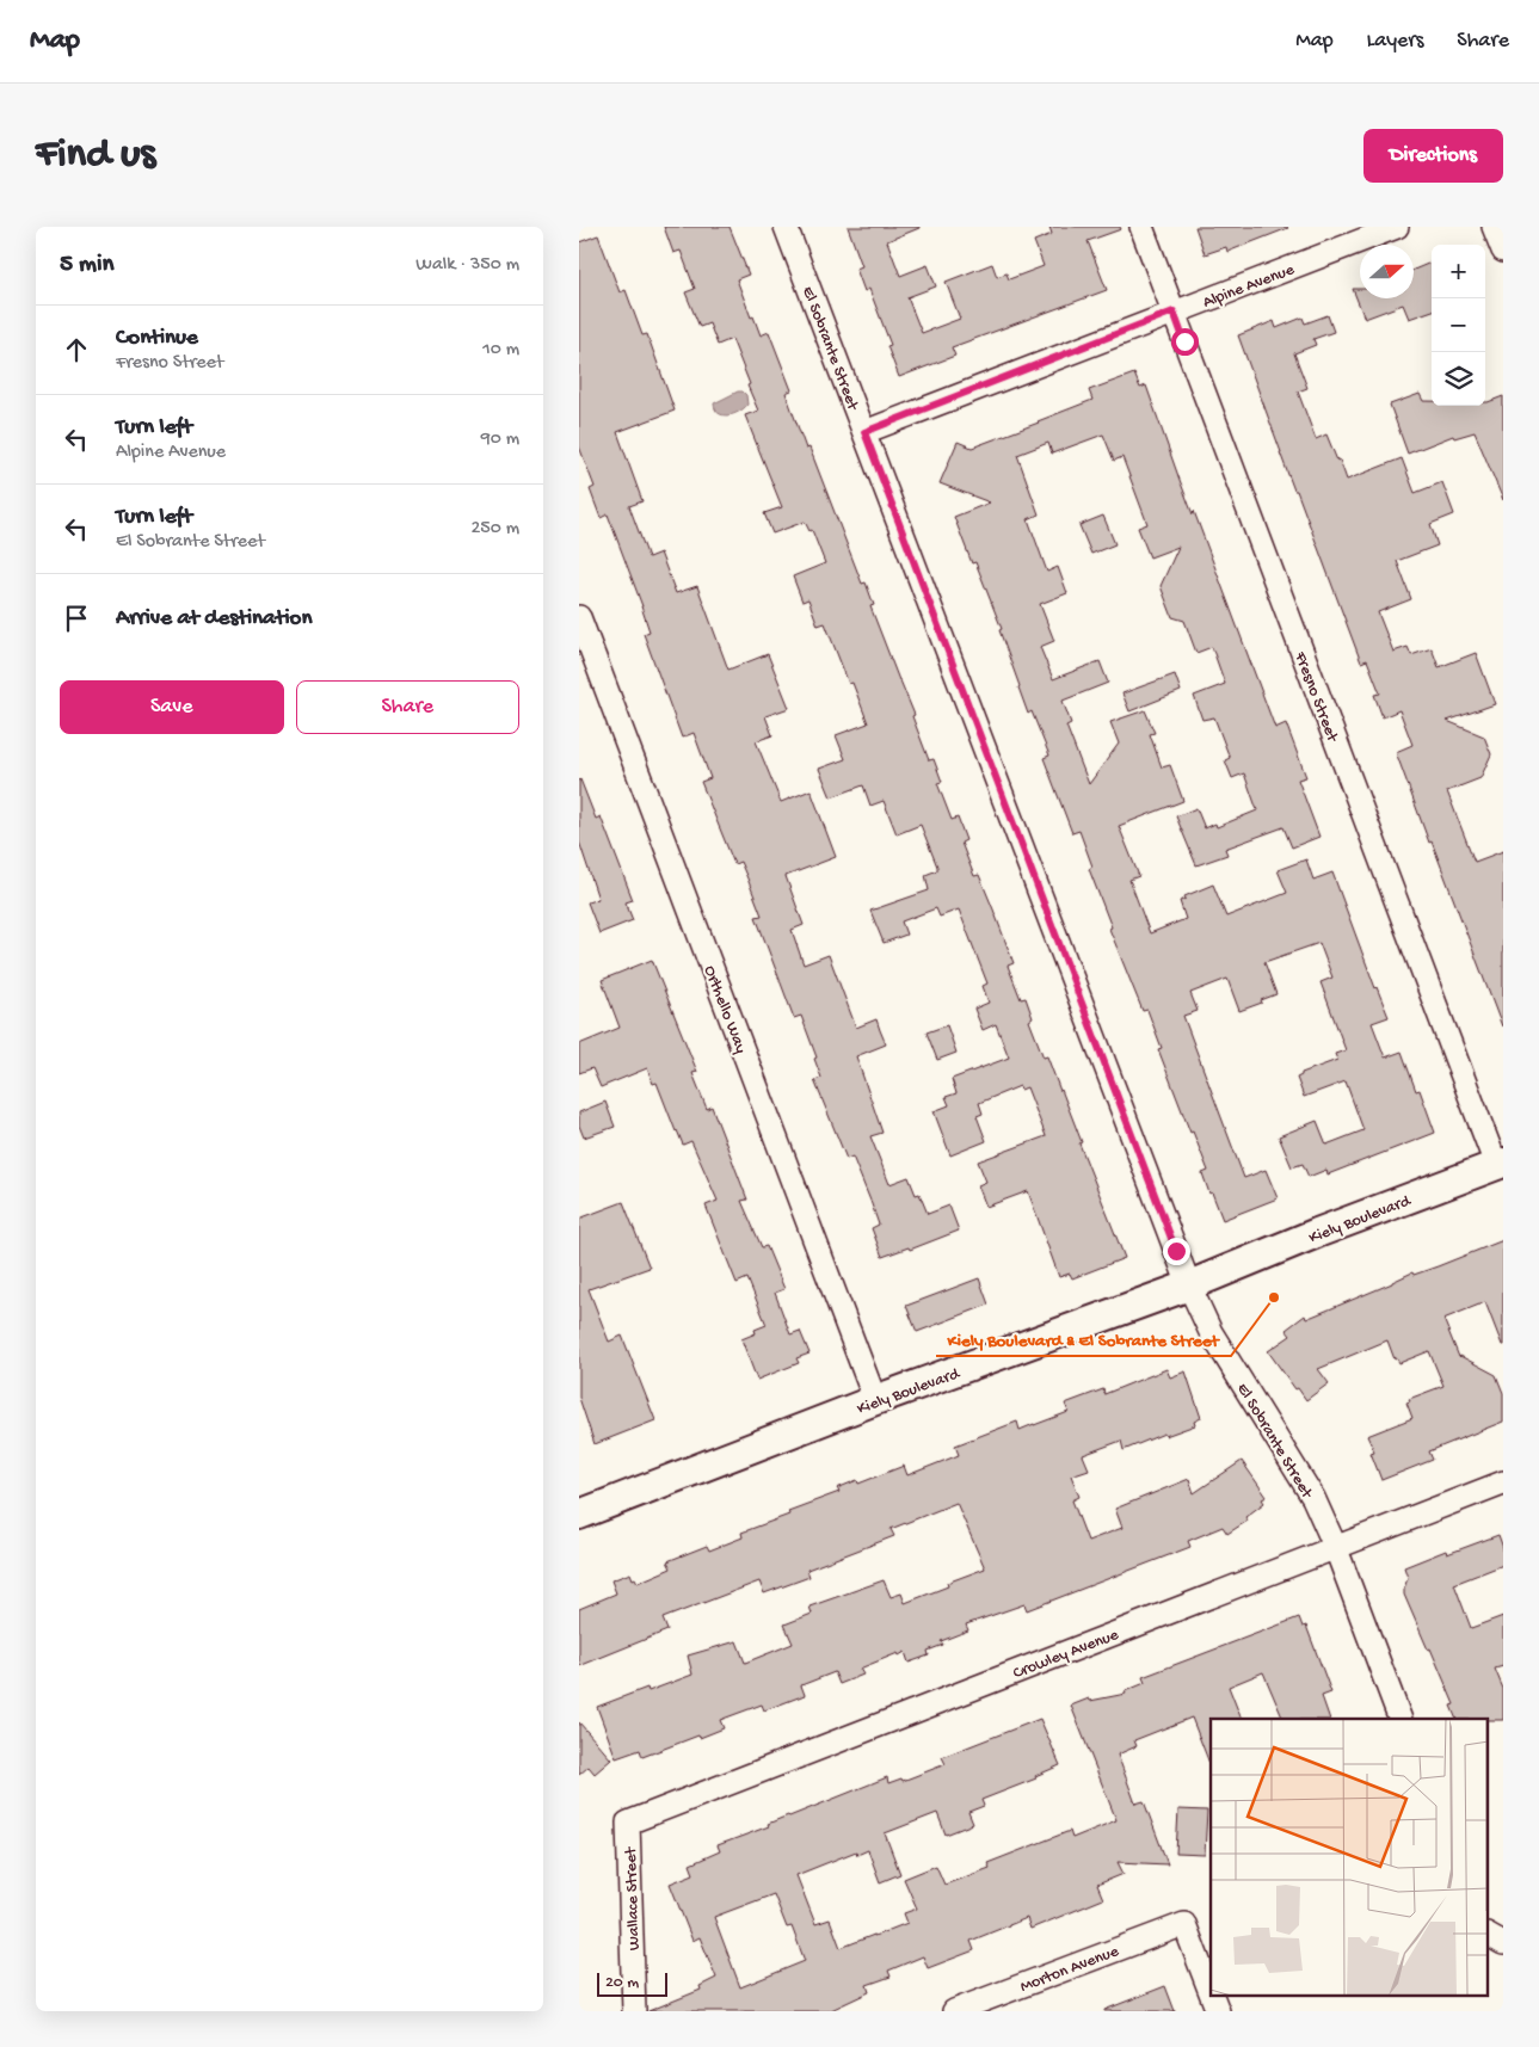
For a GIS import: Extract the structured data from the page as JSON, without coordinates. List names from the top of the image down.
{
  "streets": {
    "main road": ["Kiely Boulevard"],
    "street": [
      "Alpine Avenue",
      "El Sobrante Street",
      "Fresno Street",
      "Orthello Way",
      "Crowley Avenue",
      "Wallace Street",
      "Morton Avenue"
    ]
  },
  "crossings": [
    ["Alpine Avenue", "El Sobrante Street"],
    ["Alpine Avenue", "Fresno Street"],
    ["El Sobrante Street", "Kiely Boulevard"],
    ["El Sobrante Street", "Crowley Avenue"],
    ["Fresno Street", "Kiely Boulevard"],
    ["Orthello Way", "Kiely Boulevard"],
    ["Crowley Avenue", "Wallace Street"]
  ],
  "places": ["Kiely Boulevard & El Sobrante Street"],
  "scale_bar": "20 m",
  "north": "right",
  "page": {
    "header": "Map",
    "nav": ["Map", "Layers", "Share"],
    "buttons": [
      "Directions",
      ["Save", "Share"]
    ],
    "title": "Find us",
    "heading": ["5 min", "Walk · 350 m"],
    "map_buttons": ["+", "−"],
    "list": [
      ["Continue", "Fresno Street", "10 m"],
      ["Turn left", "Alpine Avenue", "90 m"],
      ["Turn left", "El Sobrante Street", "250 m"],
      "Arrive at destination"
    ],
    "scale": "20 m"
  }
}
